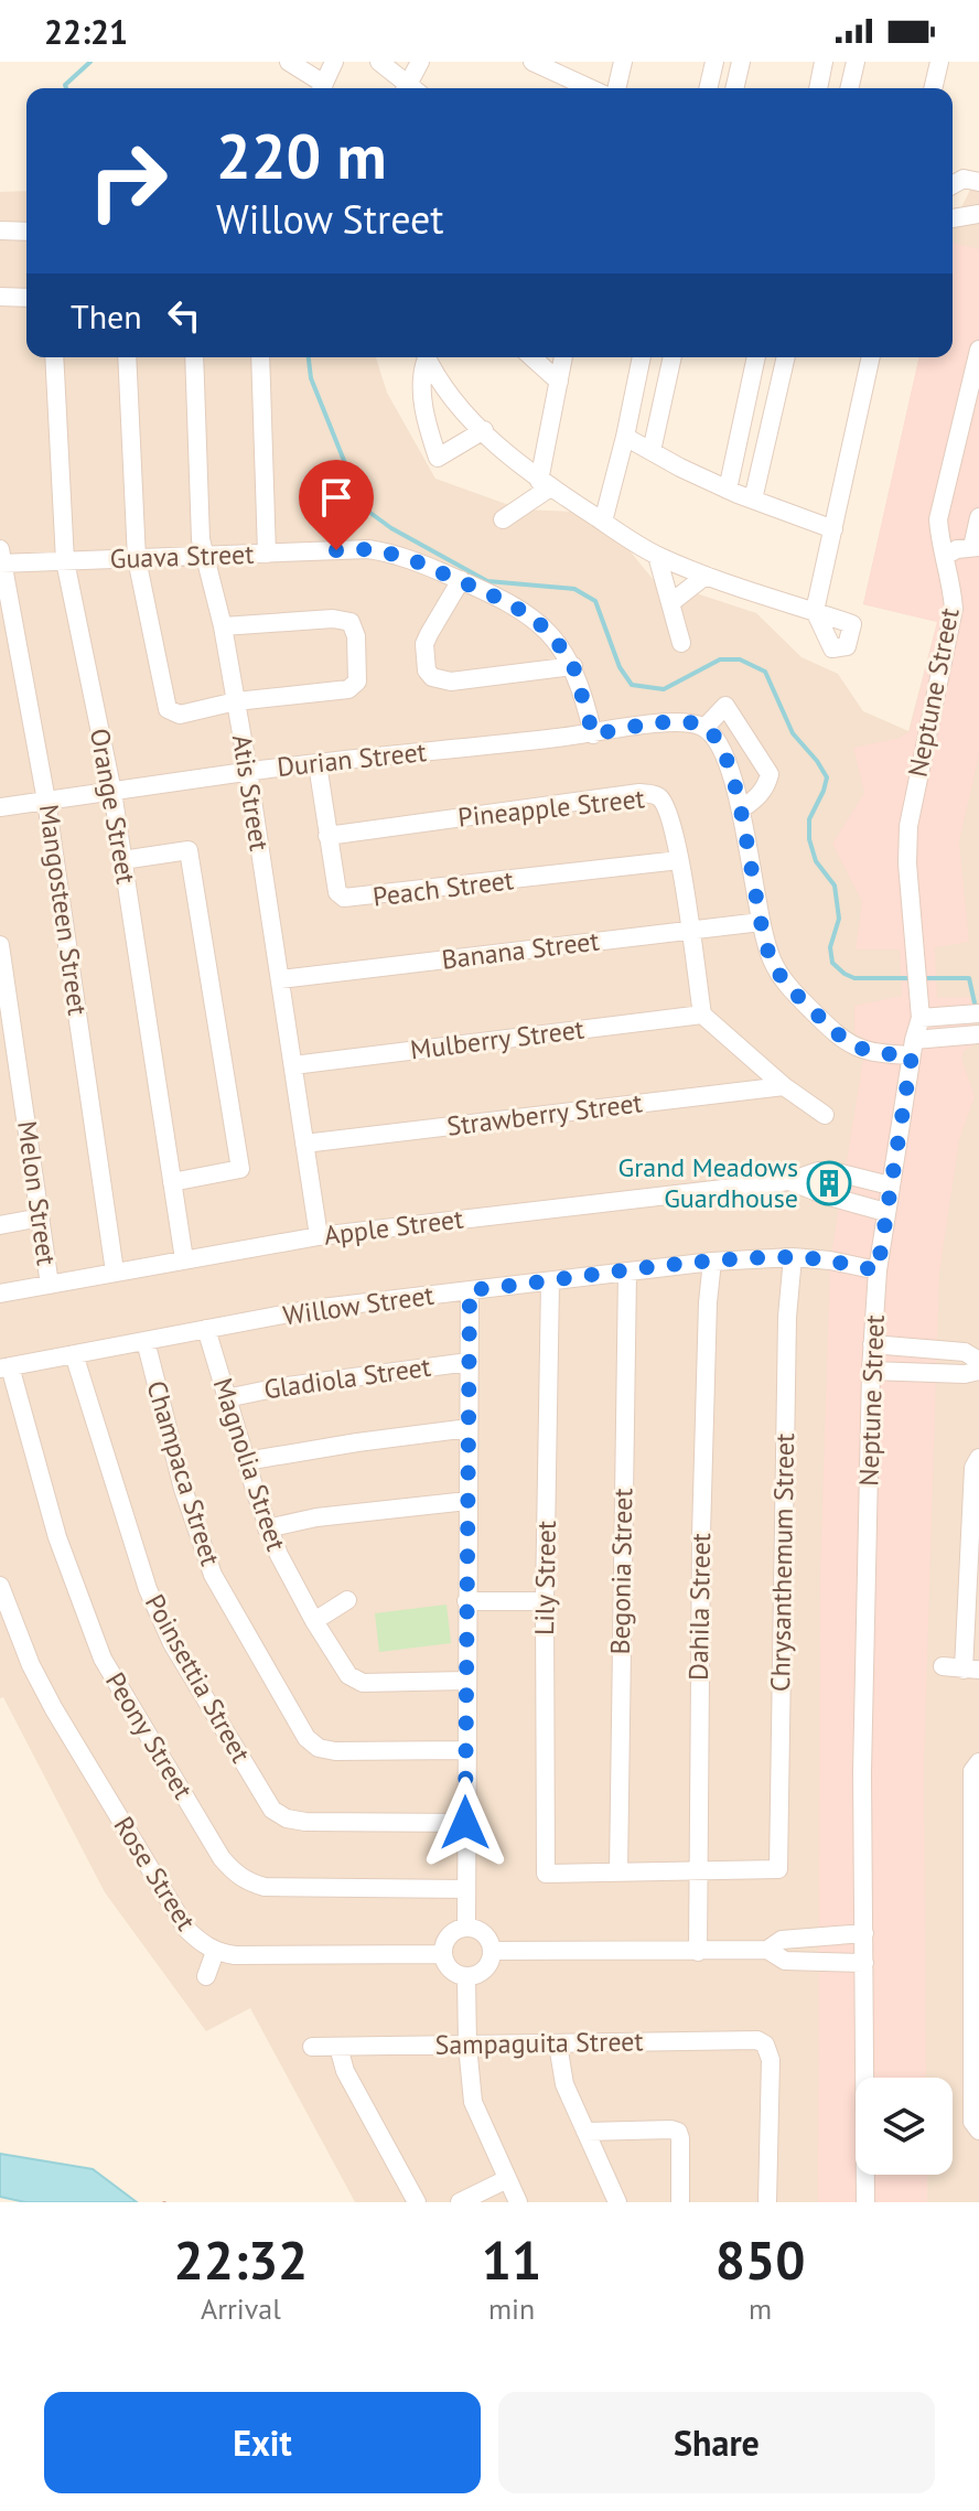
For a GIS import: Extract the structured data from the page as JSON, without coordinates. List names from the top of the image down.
{
  "streets": {
    "street": [
      "Guava Street",
      "Neptune Street",
      "Durian Street",
      "Atis Street",
      "Orange Street",
      "Pineapple Street",
      "Peach Street",
      "Mangosteen Street",
      "Banana Street",
      "Mulberry Street",
      "Strawberry Street",
      "Melon Street",
      "Apple Street",
      "Willow Street",
      "Gladiola Street",
      "Magnolia Street",
      "Champaca Street",
      "Chrysanthemum Street",
      "Begonia Street",
      "Lily Street",
      "Dahila Street",
      "Poinsettia Street",
      "Peony Street",
      "Rose Street",
      "Sampaguita Street"
    ]
  },
  "crossings": [
    ["Guava Street", "Durian Street"],
    ["Guava Street", "Atis Street"],
    ["Guava Street", "Orange Street"],
    ["Guava Street", "Mangosteen Street"],
    ["Neptune Street", "Apple Street"],
    ["Neptune Street", "Willow Street"],
    ["Durian Street", "Atis Street"],
    ["Durian Street", "Orange Street"],
    ["Durian Street", "Peach Street"],
    ["Durian Street", "Mangosteen Street"],
    ["Atis Street", "Banana Street"],
    ["Atis Street", "Mulberry Street"],
    ["Atis Street", "Strawberry Street"],
    ["Atis Street", "Apple Street"],
    ["Orange Street", "Apple Street"],
    ["Pineapple Street", "Peach Street"],
    ["Pineapple Street", "Banana Street"],
    ["Pineapple Street", "Mulberry Street"],
    ["Mangosteen Street", "Apple Street"],
    ["Melon Street", "Apple Street"],
    ["Willow Street", "Magnolia Street"],
    ["Willow Street", "Champaca Street"],
    ["Willow Street", "Chrysanthemum Street"],
    ["Willow Street", "Begonia Street"],
    ["Willow Street", "Lily Street"],
    ["Willow Street", "Dahila Street"],
    ["Willow Street", "Poinsettia Street"],
    ["Willow Street", "Peony Street"],
    ["Gladiola Street", "Magnolia Street"],
    ["Chrysanthemum Street", "Dahila Street"],
    ["Begonia Street", "Lily Street"]
  ],
  "places": {
    "building": ["Grand Meadows Guardhouse"]
  },
  "page": {
    "status": "22:21",
    "turn": ["220 m", "Willow Street"],
    "then": "Then",
    "eta": [
      "22:32",
      "Arrival",
      "11",
      "min",
      "850",
      "m"
    ],
    "buttons": ["Exit", "Share"]
  }
}
